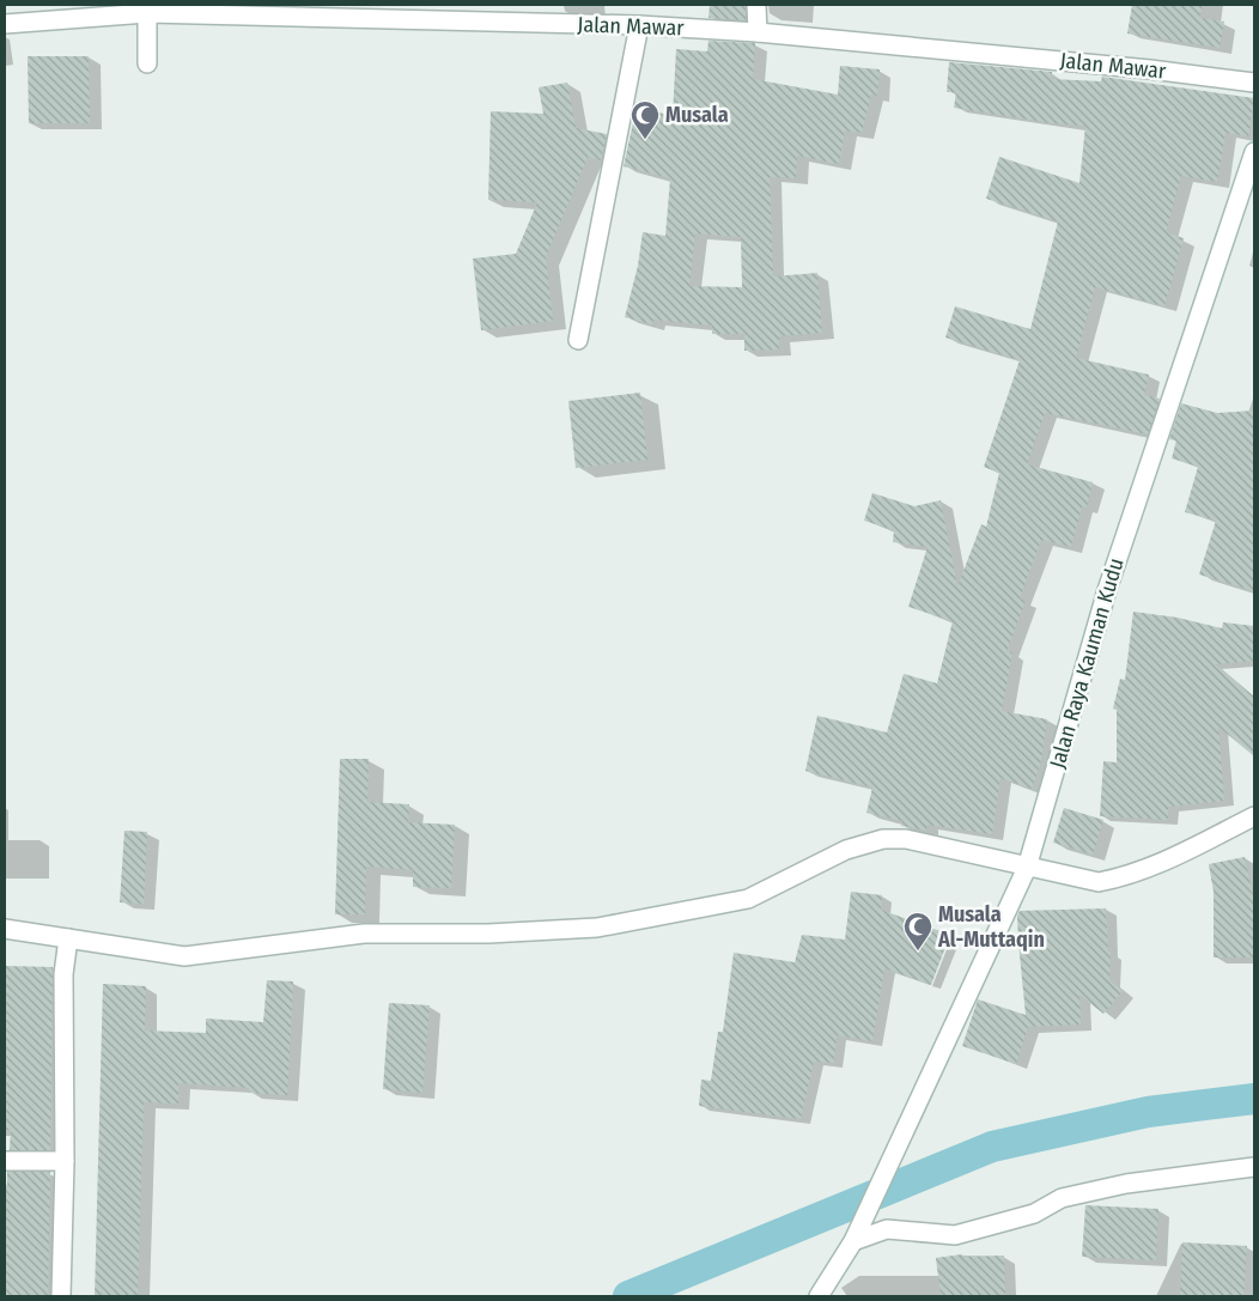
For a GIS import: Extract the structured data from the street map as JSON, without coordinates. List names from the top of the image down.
{
  "streets": {
    "street": ["Jalan Mawar", "Jalan Raya Kauman Kudu"]
  },
  "places": {
    "mosque": ["Musala", "Musala Al-Muttaqin"]
  }
}
